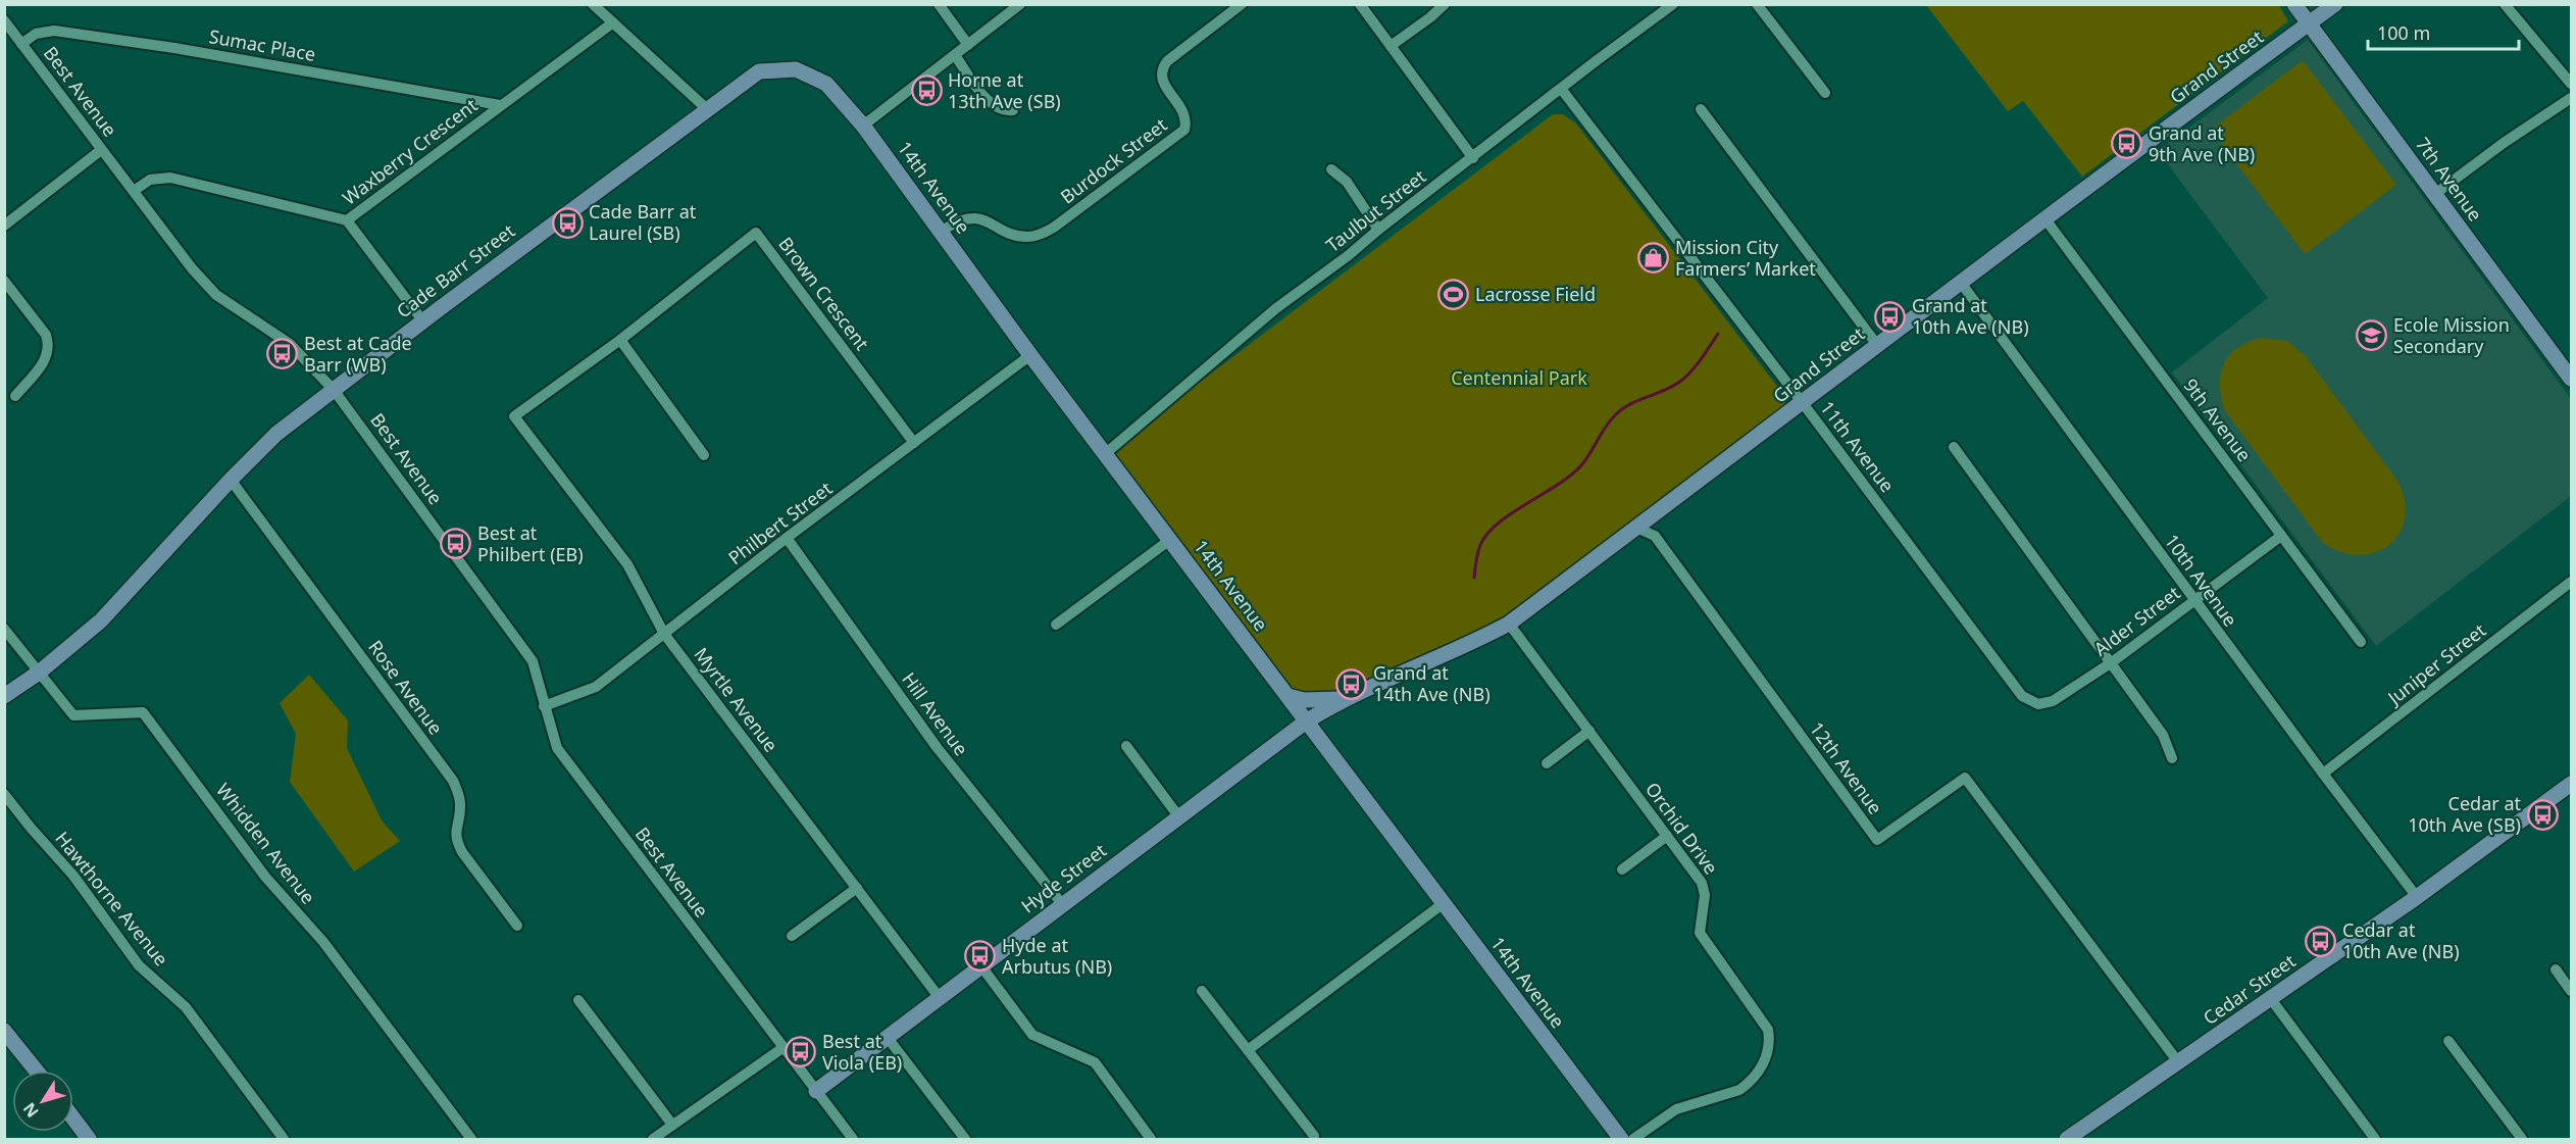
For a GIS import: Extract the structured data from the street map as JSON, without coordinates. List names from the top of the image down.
{
  "streets": {
    "street": [
      "Sumac Place",
      "Grand Street",
      "Best Avenue",
      "Waxberry Crescent",
      "Burdock Street",
      "7th Avenue",
      "14th Avenue",
      "Taulbut Street",
      "Cade Barr Street",
      "Brown Crescent",
      "9th Avenue",
      "11th Avenue",
      "Philbert Street",
      "10th Avenue",
      "Alder Street",
      "Juniper Street",
      "Rose Avenue",
      "Myrtle Avenue",
      "Hill Avenue",
      "12th Avenue",
      "Orchid Drive",
      "Whidden Avenue",
      "Hyde Street",
      "Hawthorne Avenue",
      "Cedar Street"
    ]
  },
  "crossings": [
    ["Sumac Place", "Best Avenue"],
    ["Sumac Place", "Waxberry Crescent"],
    ["Grand Street", "7th Avenue"],
    ["Grand Street", "14th Avenue"],
    ["Grand Street", "9th Avenue"],
    ["Grand Street", "11th Avenue"],
    ["Grand Street", "10th Avenue"],
    ["Grand Street", "12th Avenue"],
    ["Grand Street", "Orchid Drive"],
    ["Grand Street", "Hyde Street"],
    ["Best Avenue", "Waxberry Crescent"],
    ["Best Avenue", "Cade Barr Street"],
    ["Best Avenue", "Philbert Street"],
    ["Best Avenue", "Hyde Street"],
    ["Burdock Street", "14th Avenue"],
    ["14th Avenue", "Taulbut Street"],
    ["14th Avenue", "Cade Barr Street"],
    ["14th Avenue", "Philbert Street"],
    ["14th Avenue", "Hyde Street"],
    ["Taulbut Street", "11th Avenue"],
    ["Cade Barr Street", "Rose Avenue"],
    ["Cade Barr Street", "Whidden Avenue"],
    ["Brown Crescent", "Philbert Street"],
    ["Brown Crescent", "Myrtle Avenue"],
    ["9th Avenue", "Alder Street"],
    ["11th Avenue", "Alder Street"],
    ["Philbert Street", "Myrtle Avenue"],
    ["Philbert Street", "Hill Avenue"],
    ["10th Avenue", "Alder Street"],
    ["10th Avenue", "Juniper Street"],
    ["10th Avenue", "Cedar Street"],
    ["Myrtle Avenue", "Hyde Street"],
    ["Hill Avenue", "Hyde Street"],
    ["12th Avenue", "Cedar Street"]
  ],
  "parks": ["Centennial Park"],
  "places": {
    "bus stop": [
      "Horne at 13th Ave (SB)",
      "Grand at 9th Ave (NB)",
      "Cade Barr at Laurel (SB)",
      "Grand at 10th Ave (NB)",
      "Best at Cade Barr (WB)",
      "Best at Philbert (EB)",
      "Grand at 14th Ave (NB)",
      "Cedar at 10th Ave (SB)",
      "Cedar at 10th Ave (NB)",
      "Hyde at Arbutus (NB)",
      "Best at Viola (EB)"
    ],
    "shop": ["Mission City Farmers’ Market"],
    "sports": ["Lacrosse Field"],
    "school or university": ["Ecole Mission Secondary"]
  },
  "scale_bar": "100 m",
  "north": "bottom left"
}
